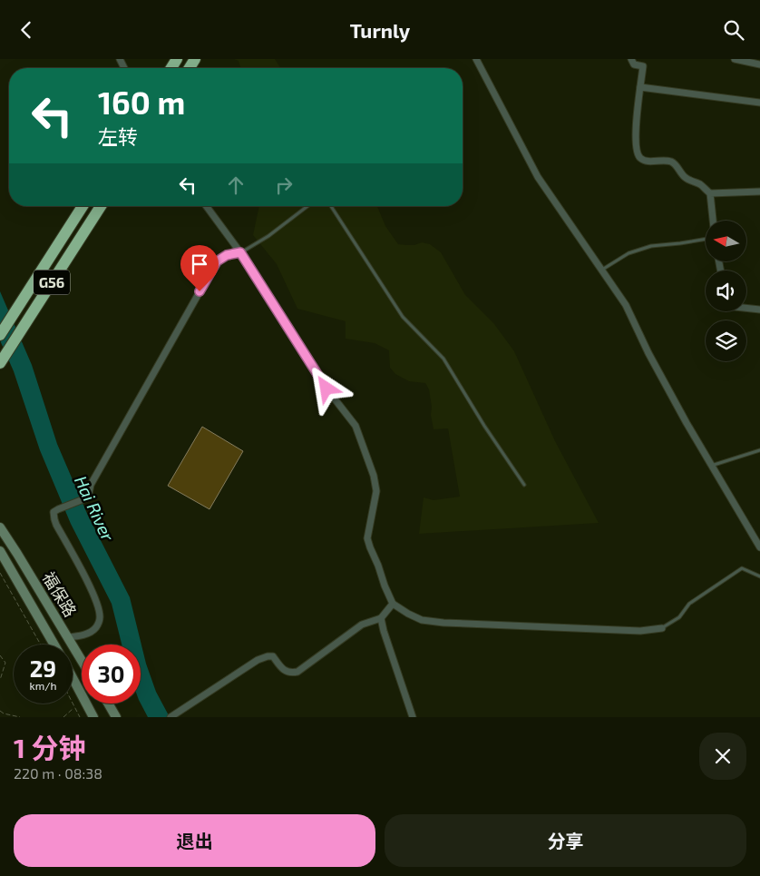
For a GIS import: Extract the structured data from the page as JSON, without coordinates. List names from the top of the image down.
{
  "streets": {
    "highway": ["G56"],
    "main road": ["福保路"]
  },
  "water": ["Hai River"],
  "north": "left",
  "page": {
    "header": "Turnly",
    "turn": ["160 m", "左转"],
    "speed": "29 km/h",
    "limit": "30",
    "heading": ["1 分钟", "220 m · 08:38"],
    "buttons": ["退出", "分享"]
  }
}
